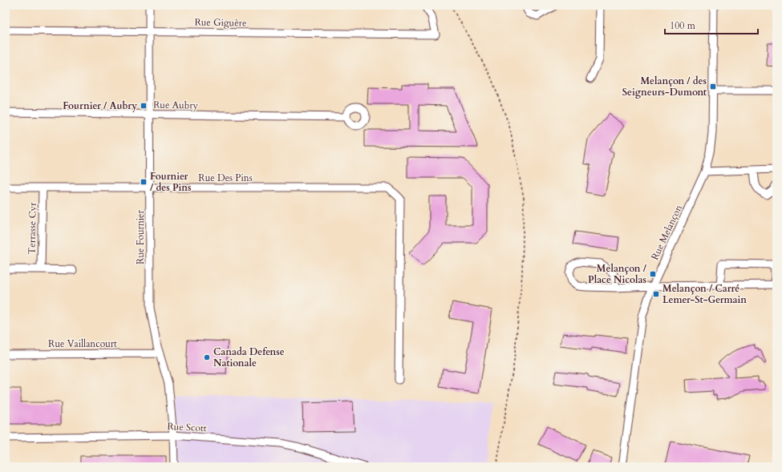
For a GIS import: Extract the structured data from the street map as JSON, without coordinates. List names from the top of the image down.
{
  "streets": {
    "street": [
      "Rue Giguère",
      "Rue Aubry",
      "Rue Des Pins",
      "Terrasse Cyr",
      "Rue Melançon",
      "Rue Fournier",
      "Rue Vaillancourt",
      "Rue Scott"
    ]
  },
  "crossings": [
    ["Rue Giguère", "Rue Fournier"],
    ["Rue Aubry", "Rue Fournier"],
    ["Rue Des Pins", "Terrasse Cyr"],
    ["Rue Des Pins", "Rue Fournier"],
    ["Rue Fournier", "Rue Vaillancourt"],
    ["Rue Fournier", "Rue Scott"]
  ],
  "places": {
    "transit": [
      "Melançon / des Seigneurs-Dumont",
      "Fournier / Aubry",
      "Fournier / des Pins",
      "Melançon / Place Nicolas",
      "Melançon / Carré Lemer-St-Germain"
    ],
    "other": ["Canada Defense Nationale"]
  },
  "scale_bar": "100 m"
}
